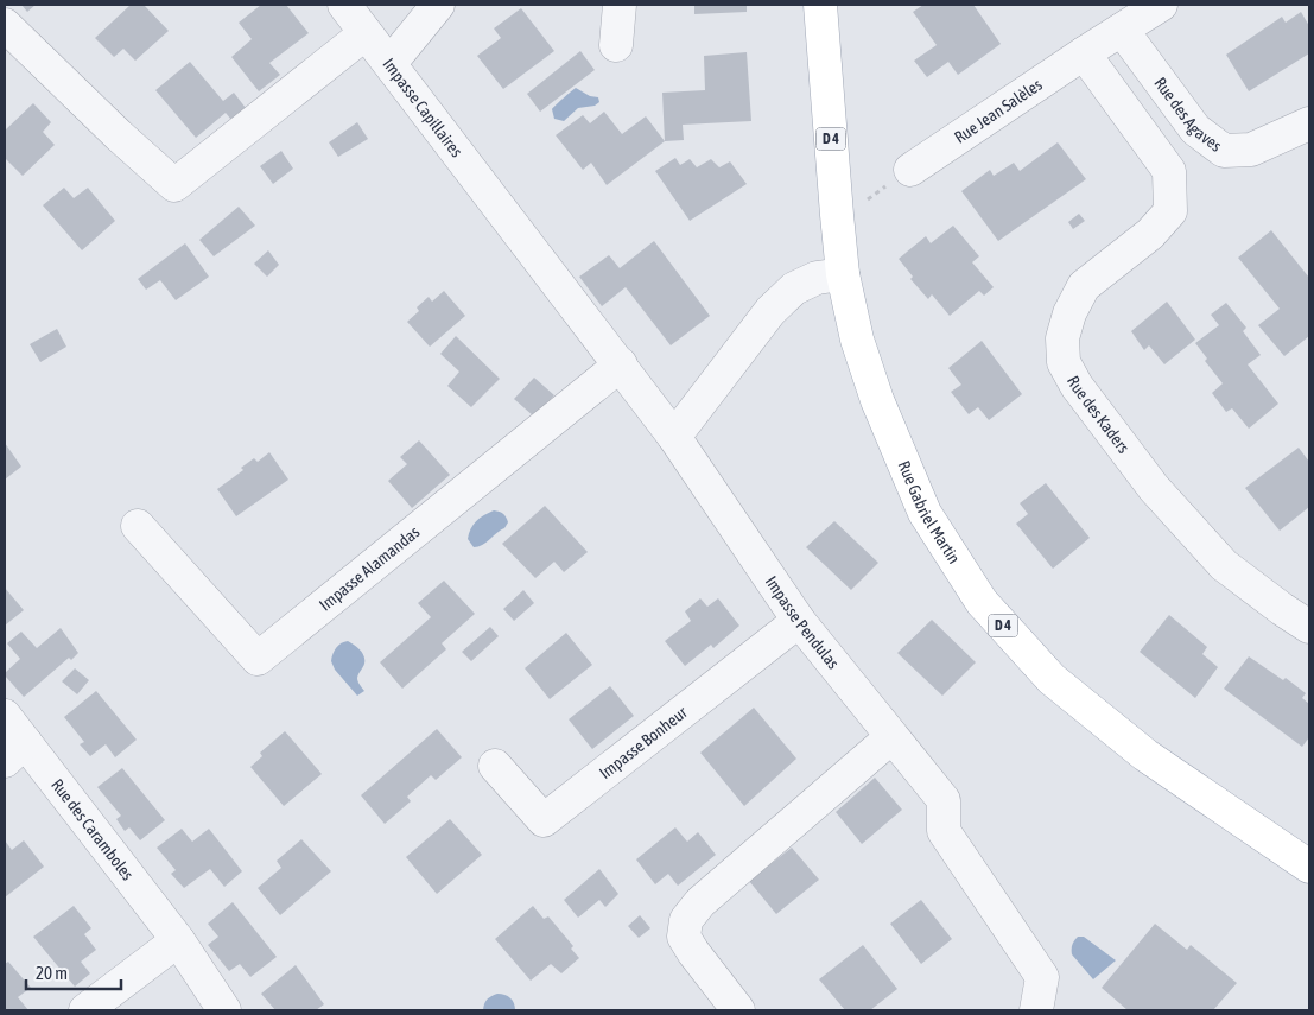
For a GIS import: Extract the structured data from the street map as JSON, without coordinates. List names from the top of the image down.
{
  "streets": {
    "main road": ["D 4", "Rue Gabriel Martin"],
    "street": [
      "Impasse Capillaires",
      "Rue Jean Salèles",
      "Rue des Agaves",
      "Rue des Kaders",
      "Impasse Alamandas",
      "Impasse Pendulas",
      "Impasse Bonheur",
      "Rue des Caramboles"
    ]
  },
  "crossings": [
    ["Impasse Capillaires", "Impasse Alamandas"],
    ["Impasse Capillaires", "Impasse Pendulas"],
    ["Rue Jean Salèles", "Rue des Agaves"],
    ["Rue Jean Salèles", "Rue des Kaders"],
    ["Impasse Pendulas", "Impasse Bonheur"]
  ],
  "scale_bar": "20 m"
}
